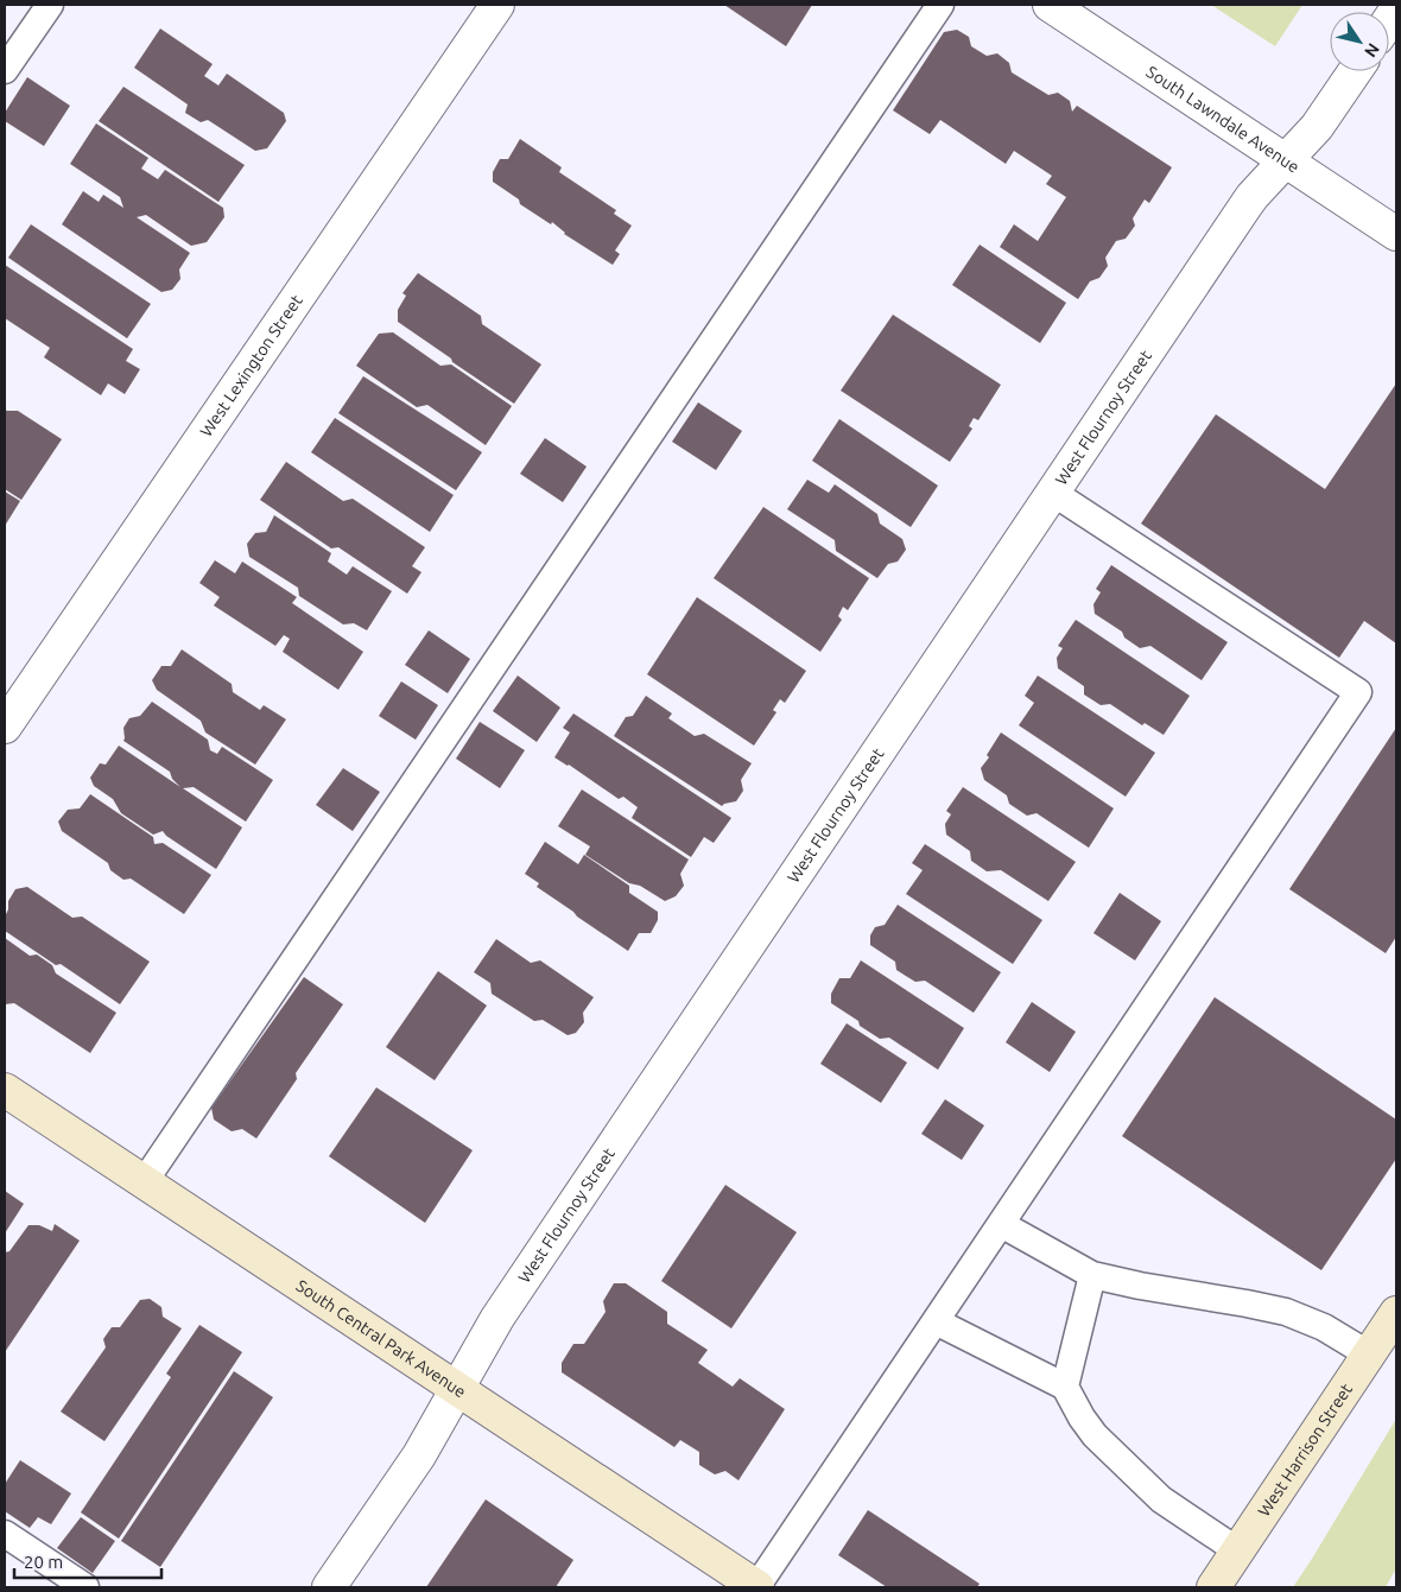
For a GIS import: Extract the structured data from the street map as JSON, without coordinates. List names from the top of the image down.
{
  "streets": {
    "street": [
      "South Lawndale Avenue",
      "West Lexington Street",
      "West Flournoy Street",
      "South Central Park Avenue",
      "West Harrison Street"
    ]
  },
  "crossings": [
    ["South Lawndale Avenue", "West Flournoy Street"],
    ["West Flournoy Street", "South Central Park Avenue"]
  ],
  "scale_bar": "20 m",
  "north": "bottom right"
}
